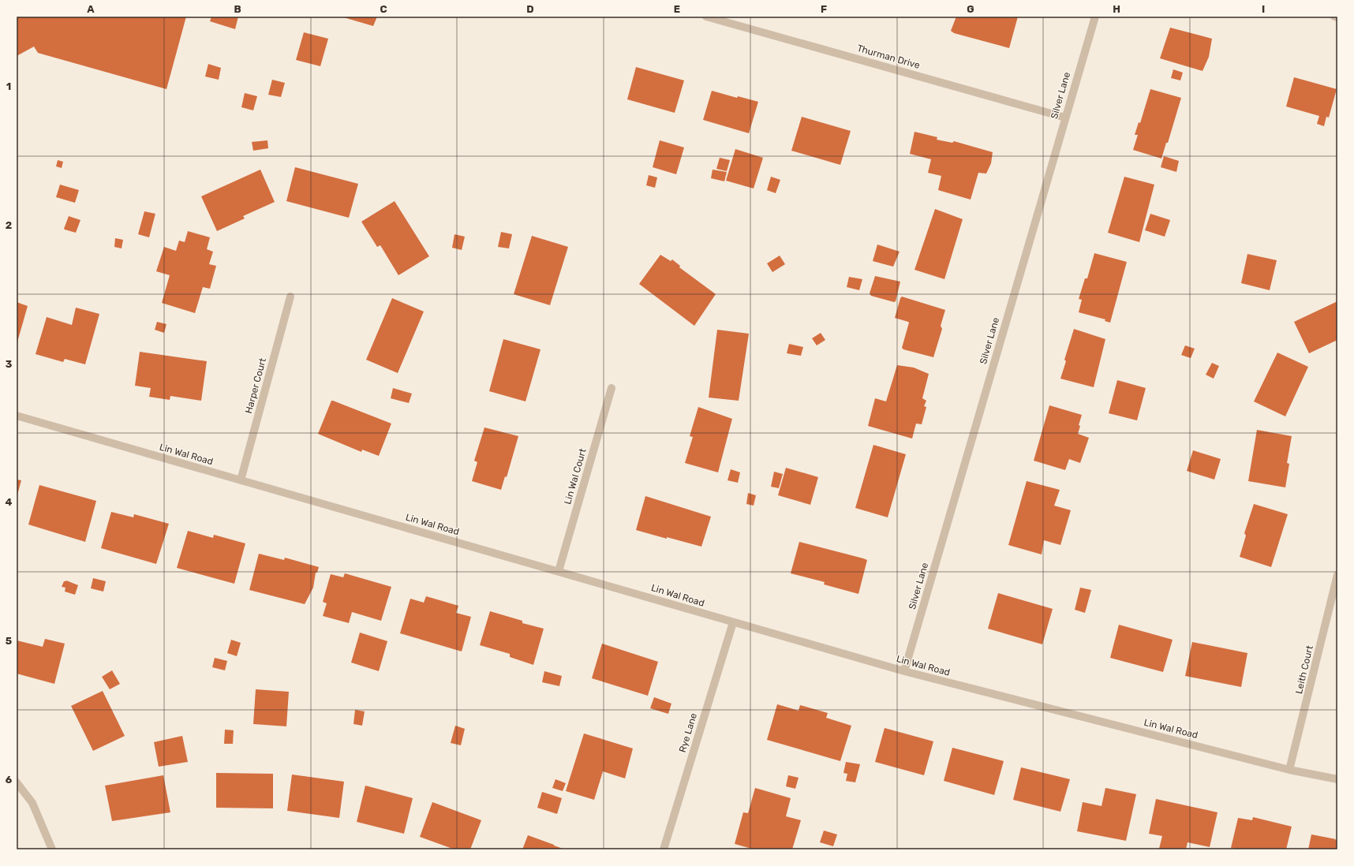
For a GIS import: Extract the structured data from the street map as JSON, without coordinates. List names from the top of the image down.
{
  "streets": {
    "street": [
      "Thurman Drive",
      "Silver Lane",
      "Harper Court",
      "Lin Wal Road",
      "Lin Wal Court",
      "Leith Court",
      "Rye Lane"
    ]
  },
  "crossings": [
    ["Thurman Drive", "Silver Lane"],
    ["Silver Lane", "Lin Wal Road"],
    ["Harper Court", "Lin Wal Road"],
    ["Lin Wal Road", "Lin Wal Court"],
    ["Lin Wal Road", "Leith Court"],
    ["Lin Wal Road", "Rye Lane"]
  ],
  "grid": {
    "columns": [
      "A",
      "B",
      "C",
      "D",
      "E",
      "F",
      "G",
      "H",
      "I"
    ],
    "rows": [
      "1",
      "2",
      "3",
      "4",
      "5",
      "6"
    ]
  }
}
